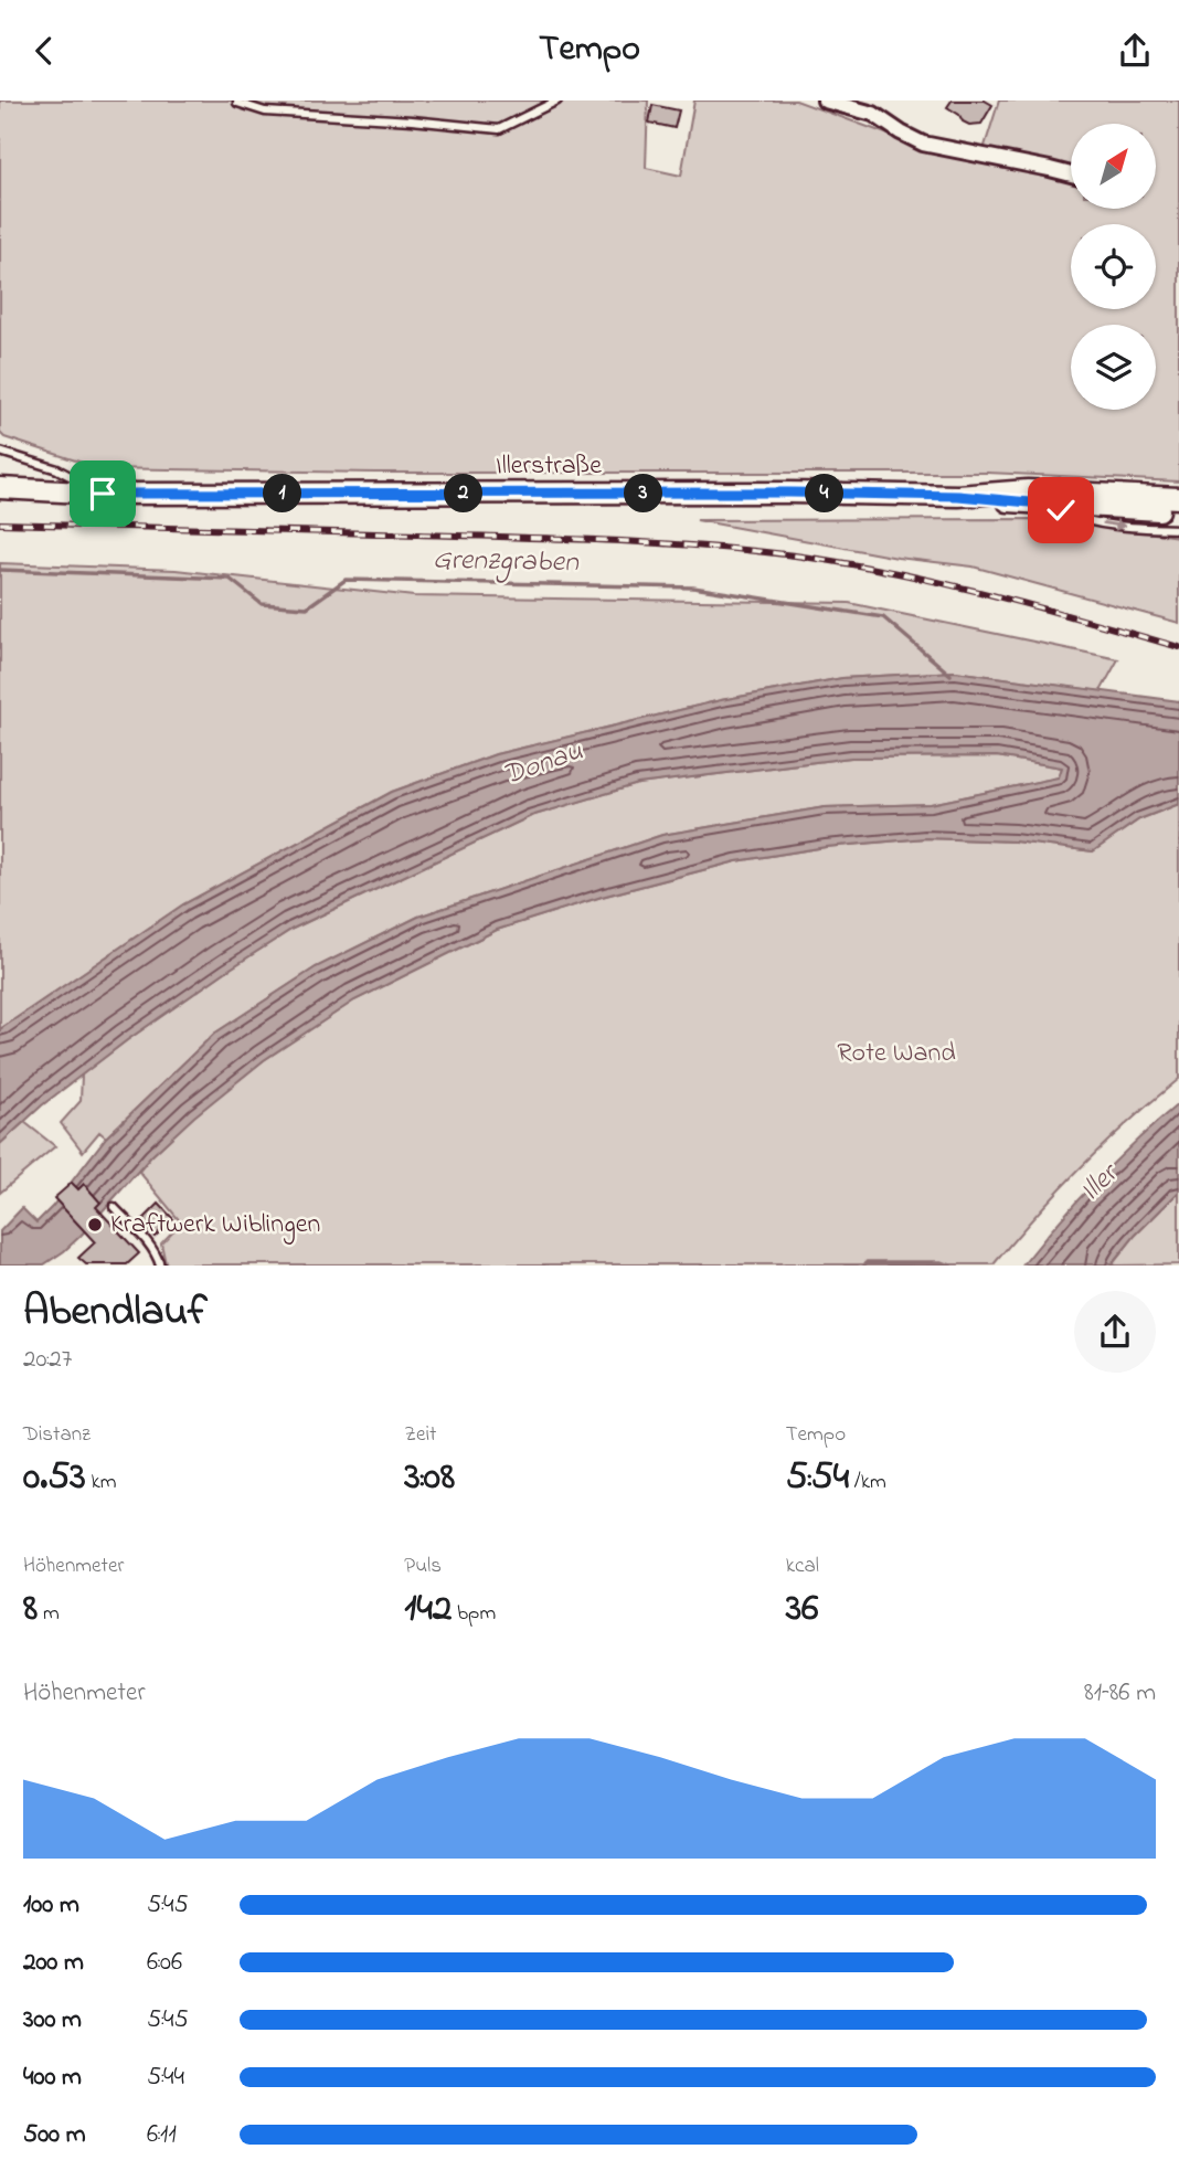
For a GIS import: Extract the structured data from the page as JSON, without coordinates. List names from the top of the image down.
{
  "streets": {
    "main road": ["Illerstraße"]
  },
  "water": ["Grenzgraben", "Donau", "Iller"],
  "parks": ["Rote Wand"],
  "places": ["Kraftwerk Wiblingen"],
  "north": "top right",
  "page": {
    "header": "Tempo",
    "pins": [
      "1",
      "2",
      "3",
      "4"
    ],
    "heading": ["Abendlauf", "20:27"],
    "stats": [
      ["Distanz", "0.53 km"],
      ["Zeit", "3:08"],
      ["Tempo", "5:54 /km"],
      ["Höhenmeter", "8 m"],
      ["Puls", "142 bpm"],
      ["kcal", "36"]
    ],
    "chart": ["Höhenmeter", "81–86 m"],
    "list": [
      {
        "name": "100 m",
        "note": "5:45"
      },
      {
        "name": "200 m",
        "note": "6:06"
      },
      {
        "name": "300 m",
        "note": "5:45"
      },
      {
        "name": "400 m",
        "note": "5:44"
      },
      {
        "name": "500 m",
        "note": "6:11"
      }
    ]
  }
}
